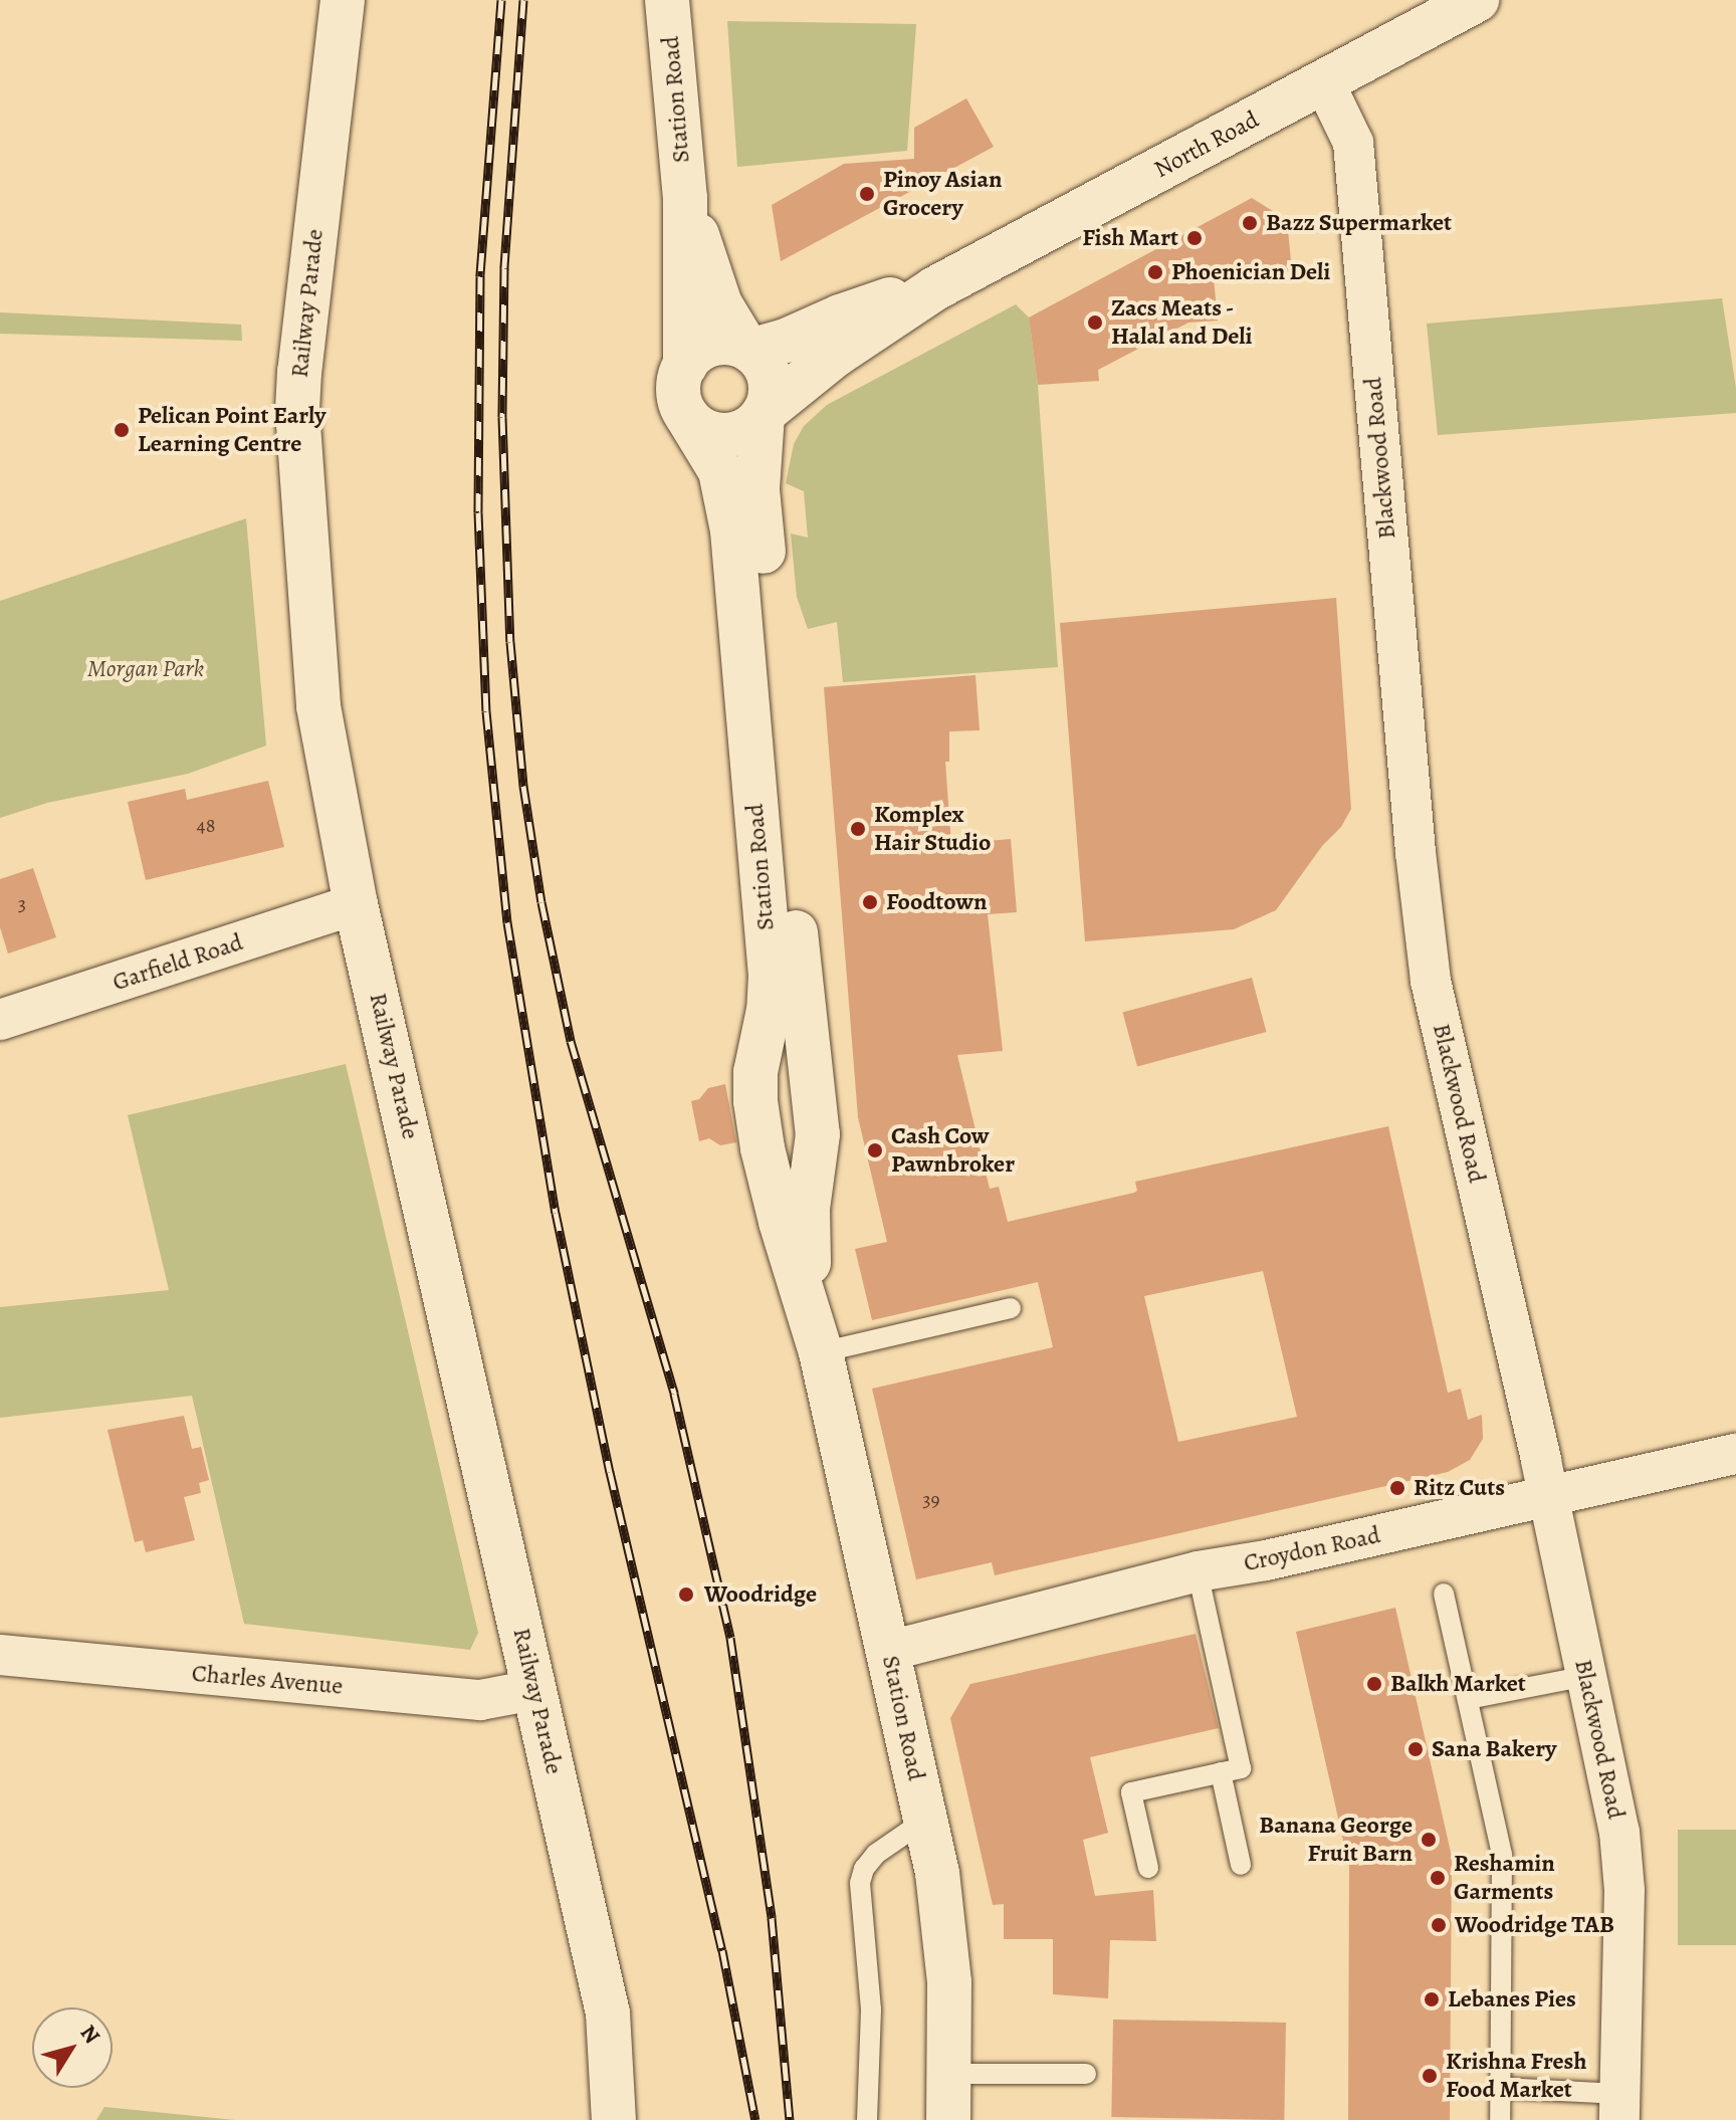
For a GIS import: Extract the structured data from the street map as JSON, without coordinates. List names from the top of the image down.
{
  "streets": {
    "street": [
      "Station Road",
      "North Road",
      "Railway Parade",
      "Blackwood Road",
      "Garfield Road",
      "Croydon Road",
      "Charles Avenue"
    ]
  },
  "crossings": [
    ["Station Road", "North Road"],
    ["Station Road", "Croydon Road"],
    ["North Road", "Blackwood Road"],
    ["Railway Parade", "Garfield Road"],
    ["Railway Parade", "Charles Avenue"],
    ["Blackwood Road", "Croydon Road"]
  ],
  "parks": ["Morgan Park"],
  "places": [
    "Pinoy Asian Grocery",
    "Bazz Supermarket",
    "Fish Mart",
    "Phoenician Deli",
    "Zacs Meats - Halal and Deli",
    "Pelican Point Early Learning Centre",
    "Komplex Hair Studio",
    "Foodtown",
    "Cash Cow Pawnbroker",
    "Ritz Cuts",
    "Woodridge",
    "Balkh Market",
    "Sana Bakery",
    "Banana George Fruit Barn",
    "Reshamin Garments",
    "Woodridge TAB",
    "Lebanes Pies",
    "Krishna Fresh Food Market"
  ],
  "house_numbers": ["48", "3", "39"],
  "north": "top right"
}
